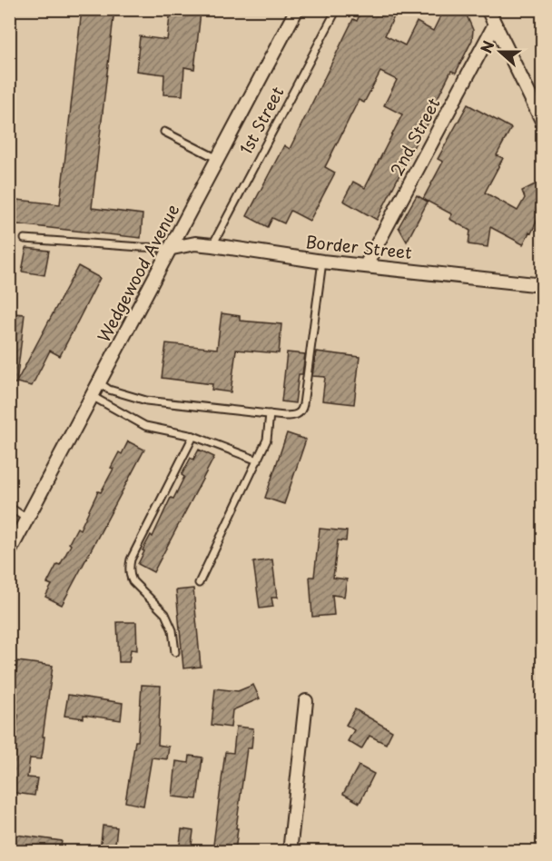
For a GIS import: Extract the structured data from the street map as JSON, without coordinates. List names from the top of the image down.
{
  "streets": {
    "street": ["2nd Street", "Border Street", "Wedgewood Avenue"],
    "lane": ["1st Street"]
  },
  "crossings": [
    ["1st Street", "Border Street"],
    ["2nd Street", "Border Street"],
    ["Border Street", "Wedgewood Avenue"]
  ],
  "north": "left"
}
